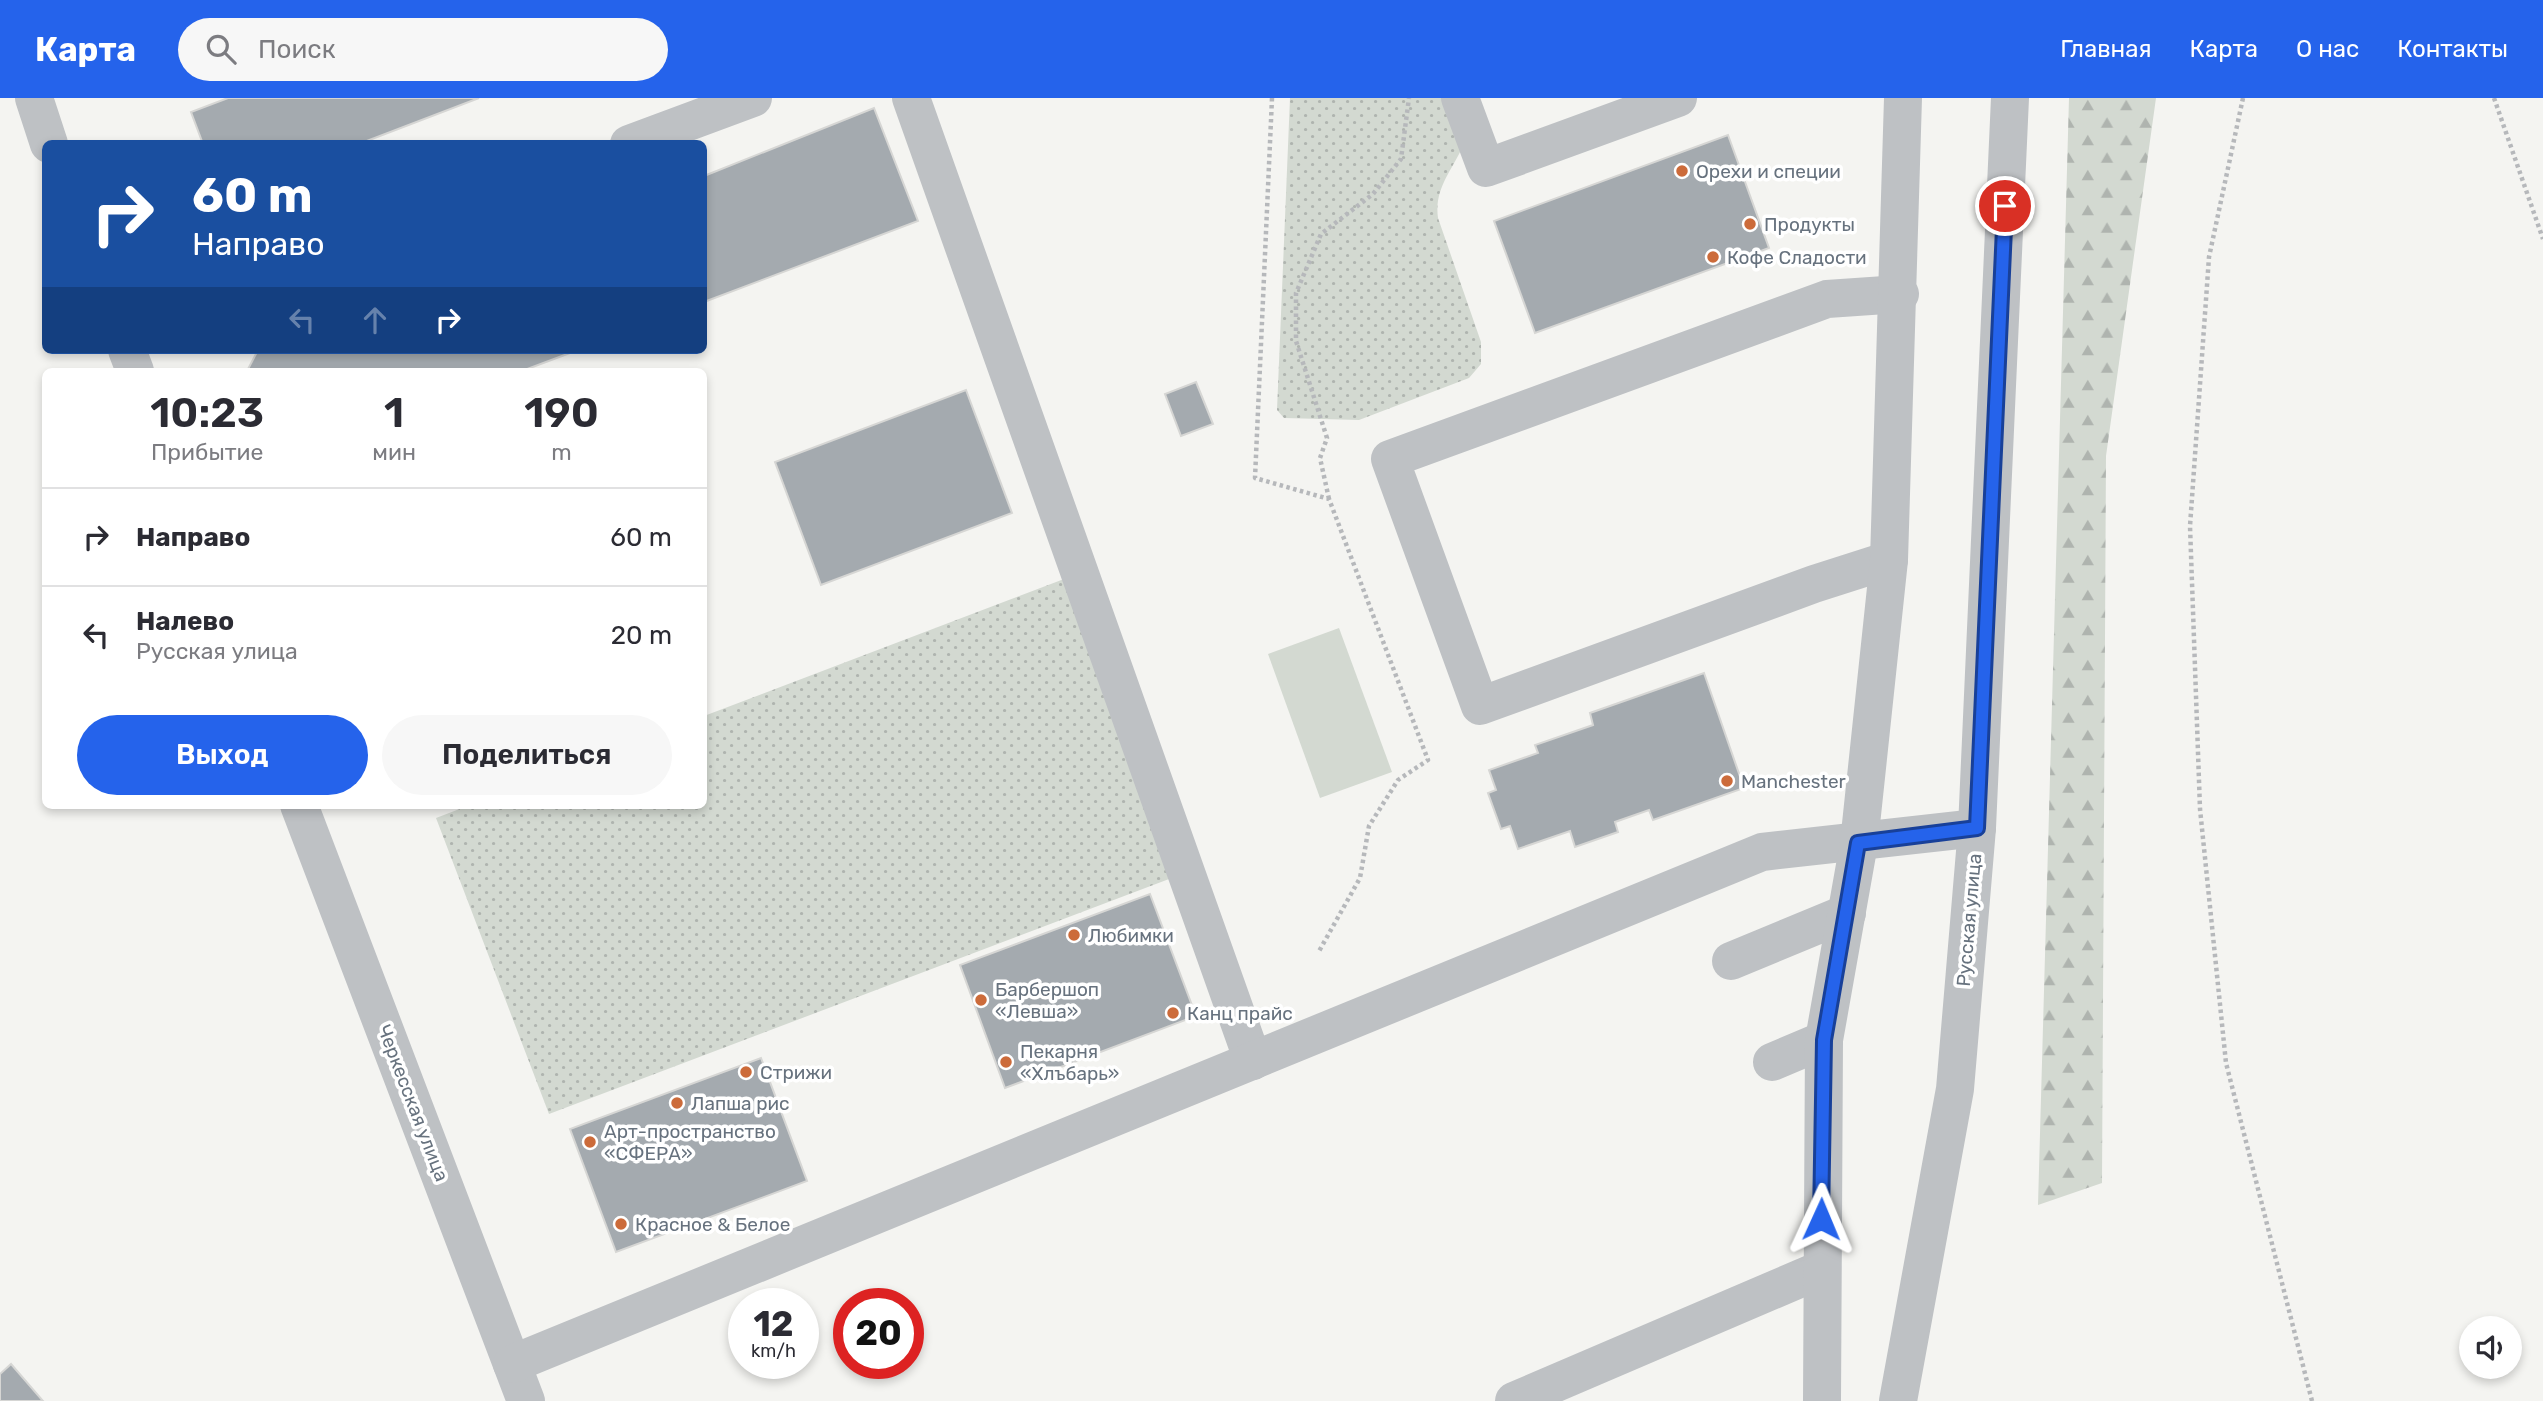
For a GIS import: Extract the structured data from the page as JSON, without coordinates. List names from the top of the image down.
{
  "streets": {
    "street": ["Русская улица", "Черкесская улица"]
  },
  "places": [
    "Орехи и специи",
    "Продукты",
    "Кофе Сладости",
    "Manchester",
    "Любимки",
    "Барбершоп «Левша»",
    "Канц прайс",
    "Пекарня «Хлъбарь»",
    "Стрижи",
    "Лапша рис",
    "Арт-пространство «СФЕРА»",
    "Красное & Белое"
  ],
  "page": {
    "header": "Карта",
    "search": "Поиск",
    "nav": [
      "Главная",
      "Карта",
      "О нас",
      "Контакты"
    ],
    "turn": ["60 m", "Направо"],
    "eta": [
      "10:23",
      "Прибытие",
      "1",
      "мин",
      "190",
      "m"
    ],
    "list": [
      {
        "name": "Направо",
        "value": "60 m"
      },
      {
        "name": "Налево",
        "note": "Русская улица",
        "value": "20 m"
      }
    ],
    "buttons": ["Выход", "Поделиться"],
    "speed": "12 km/h",
    "limit": "20"
  }
}
